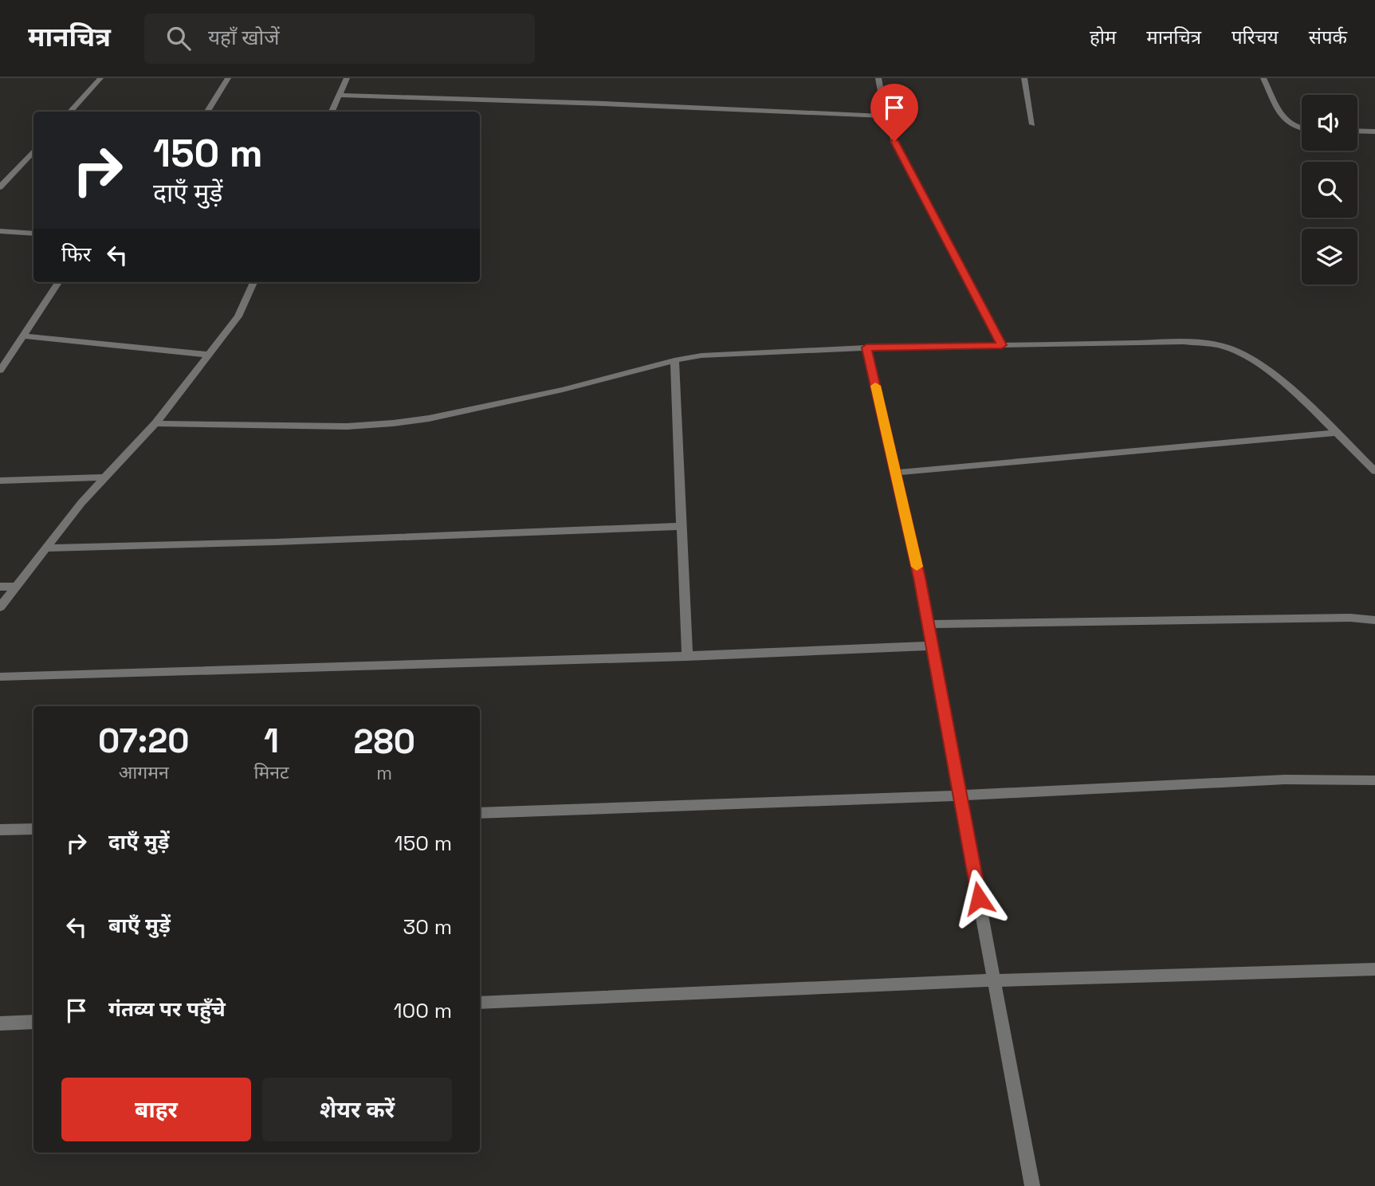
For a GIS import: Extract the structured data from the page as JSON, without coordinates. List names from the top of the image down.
{
  "page": {
    "header": "मानचित्र",
    "search": "यहाँ खोजें",
    "nav": [
      "होम",
      "मानचित्र",
      "परिचय",
      "संपर्क"
    ],
    "turn": ["150 m", "दाएँ मुड़ें"],
    "then": "फिर",
    "eta": [
      "07:20",
      "आगमन",
      "1",
      "मिनट",
      "280",
      "m"
    ],
    "list": [
      {
        "name": "दाएँ मुड़ें",
        "value": "150 m"
      },
      {
        "name": "बाएँ मुड़ें",
        "value": "30 m"
      },
      {
        "name": "गंतव्य पर पहुँचे",
        "value": "100 m"
      }
    ],
    "buttons": ["बाहर", "शेयर करें"]
  }
}
